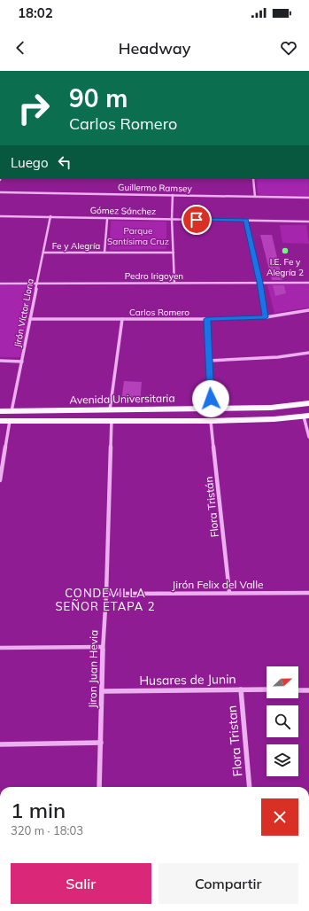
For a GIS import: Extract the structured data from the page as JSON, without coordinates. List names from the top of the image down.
{
  "streets": {
    "main road": ["Avenida Universitaria"],
    "street": [
      "Guillermo Ramsey",
      "Gómez Sánchez",
      "Fe y Alegría",
      "Pedro Irigoyen",
      "Carlos Romero",
      "Jirón Víctor Llona",
      "Flora Tristán",
      "Jirón Felix del Valle",
      "Jiron Juan Hevia",
      "Husares de Junin",
      "Flora Tristan"
    ]
  },
  "crossings": [
    ["Gómez Sánchez", "Jirón Víctor Llona"],
    ["Fe y Alegría", "Jirón Víctor Llona"],
    ["Pedro Irigoyen", "Jirón Víctor Llona"],
    ["Carlos Romero", "Jirón Víctor Llona"],
    ["Jirón Víctor Llona", "Avenida Universitaria"],
    ["Avenida Universitaria", "Flora Tristán"],
    ["Avenida Universitaria", "Jiron Juan Hevia"],
    ["Flora Tristán", "Jirón Felix del Valle"],
    ["Jirón Felix del Valle", "Jiron Juan Hevia"],
    ["Jiron Juan Hevia", "Husares de Junin"],
    ["Husares de Junin", "Flora Tristan"]
  ],
  "districts": ["CONDEVILLA SEÑOR ETAPA 2"],
  "parks": ["Parque Santísima Cruz"],
  "places": ["I.E. Fe y Alegría 2"],
  "north": "right",
  "page": {
    "status": "18:02",
    "header": "Headway",
    "turn": ["90 m", "Carlos Romero"],
    "then": "Luego",
    "heading": ["1 min", "320 m · 18:03"],
    "buttons": ["Salir", "Compartir"]
  }
}
